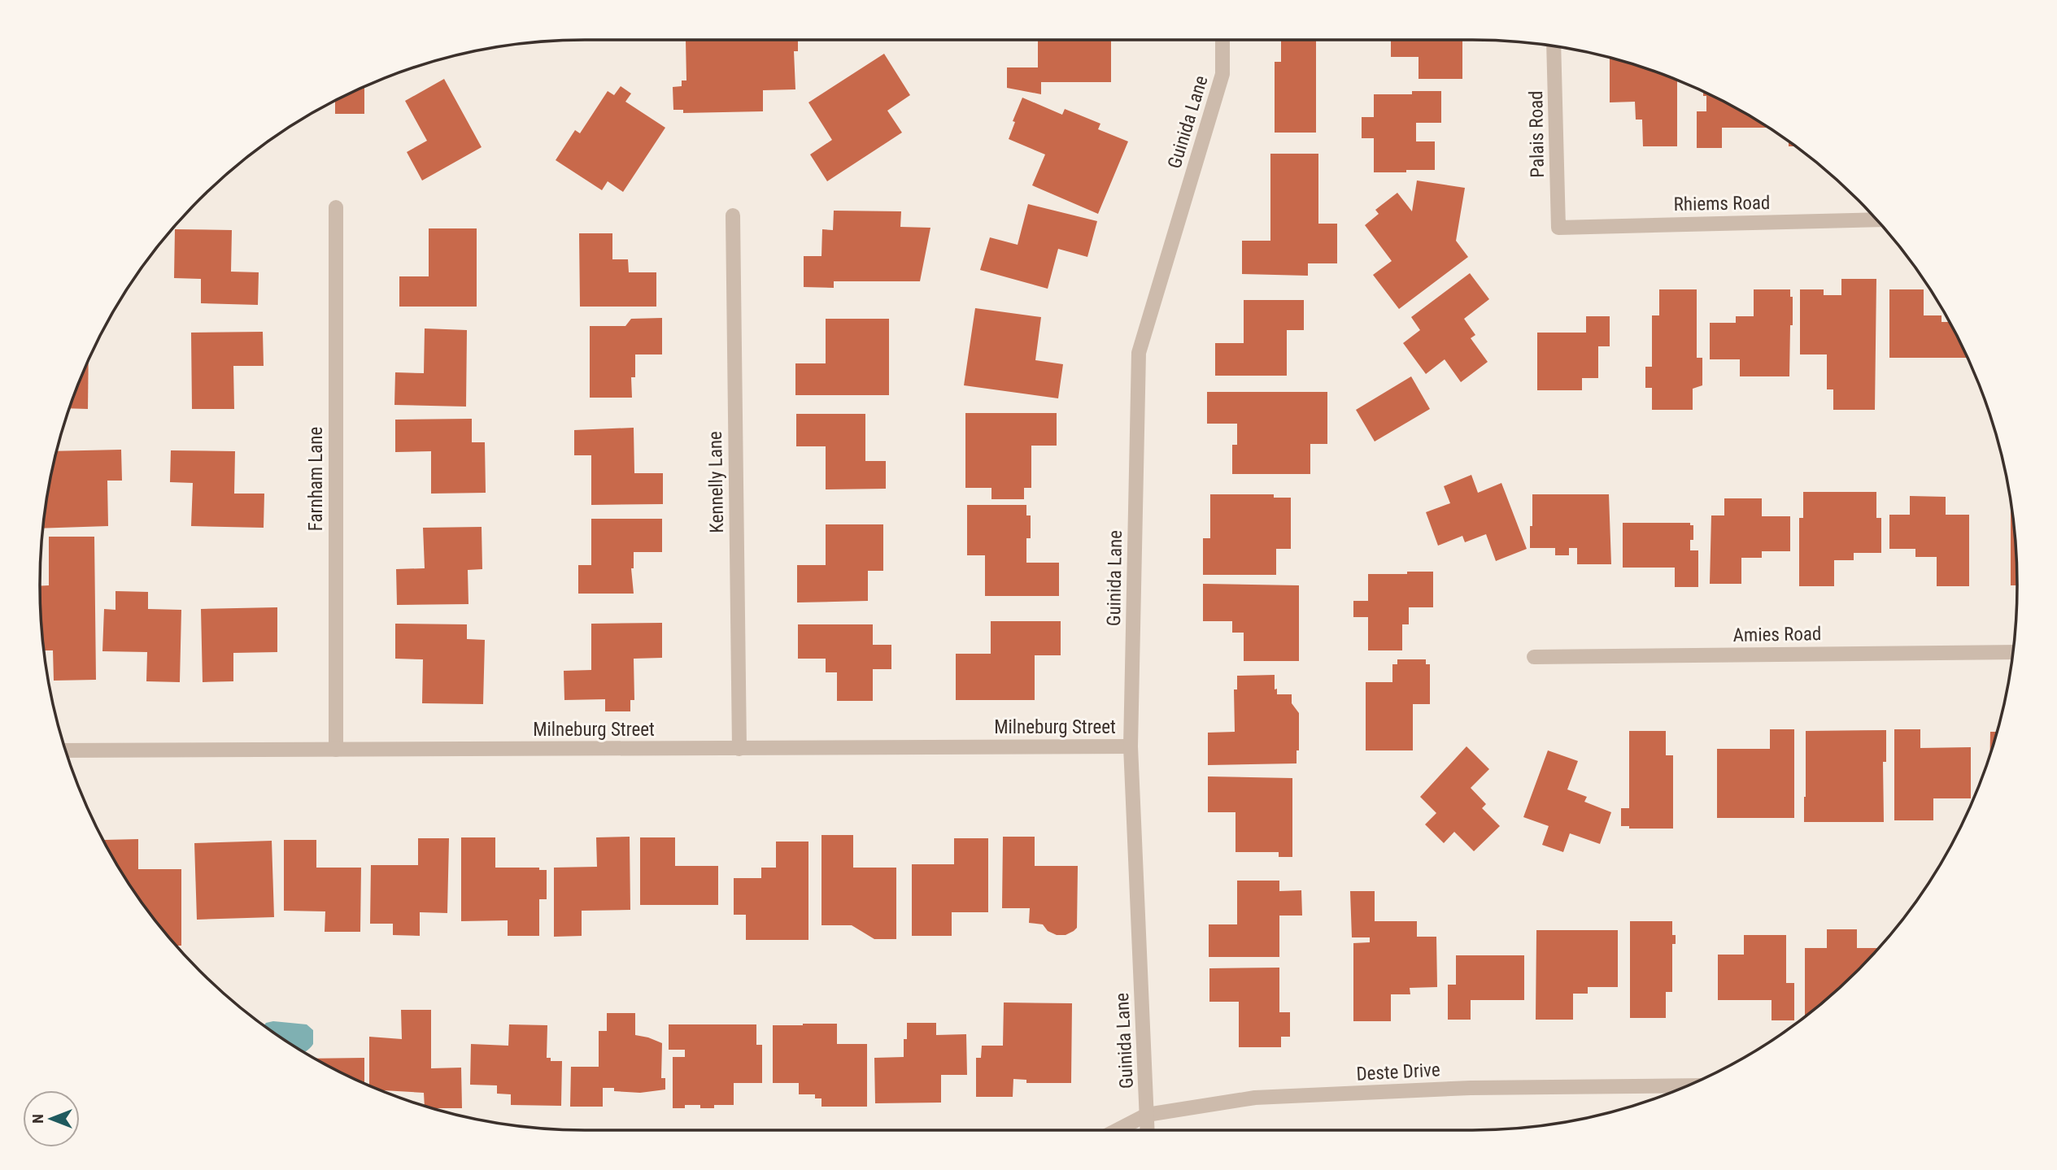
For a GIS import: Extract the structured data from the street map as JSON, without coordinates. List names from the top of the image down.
{
  "streets": {
    "street": [
      "Guinida Lane",
      "Palais Road",
      "Rhiems Road",
      "Farnham Lane",
      "Kennelly Lane",
      "Amies Road",
      "Milneburg Street",
      "Deste Drive"
    ]
  },
  "crossings": [
    ["Guinida Lane", "Milneburg Street"],
    ["Guinida Lane", "Deste Drive"],
    ["Palais Road", "Rhiems Road"],
    ["Farnham Lane", "Milneburg Street"],
    ["Kennelly Lane", "Milneburg Street"]
  ],
  "north": "left"
}
